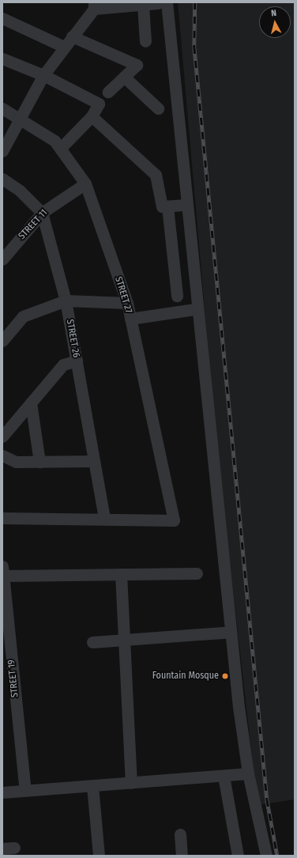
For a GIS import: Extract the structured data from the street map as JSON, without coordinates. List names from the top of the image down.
{
  "streets": {
    "street": [
      "STREET 11",
      "STREET 27",
      "STREET 26",
      "STREET 19"
    ]
  },
  "crossings": [
    ["STREET 11", "STREET 27"],
    ["STREET 11", "STREET 26"],
    ["STREET 27", "STREET 26"]
  ],
  "places": ["Fountain Mosque"],
  "north": "top"
}
